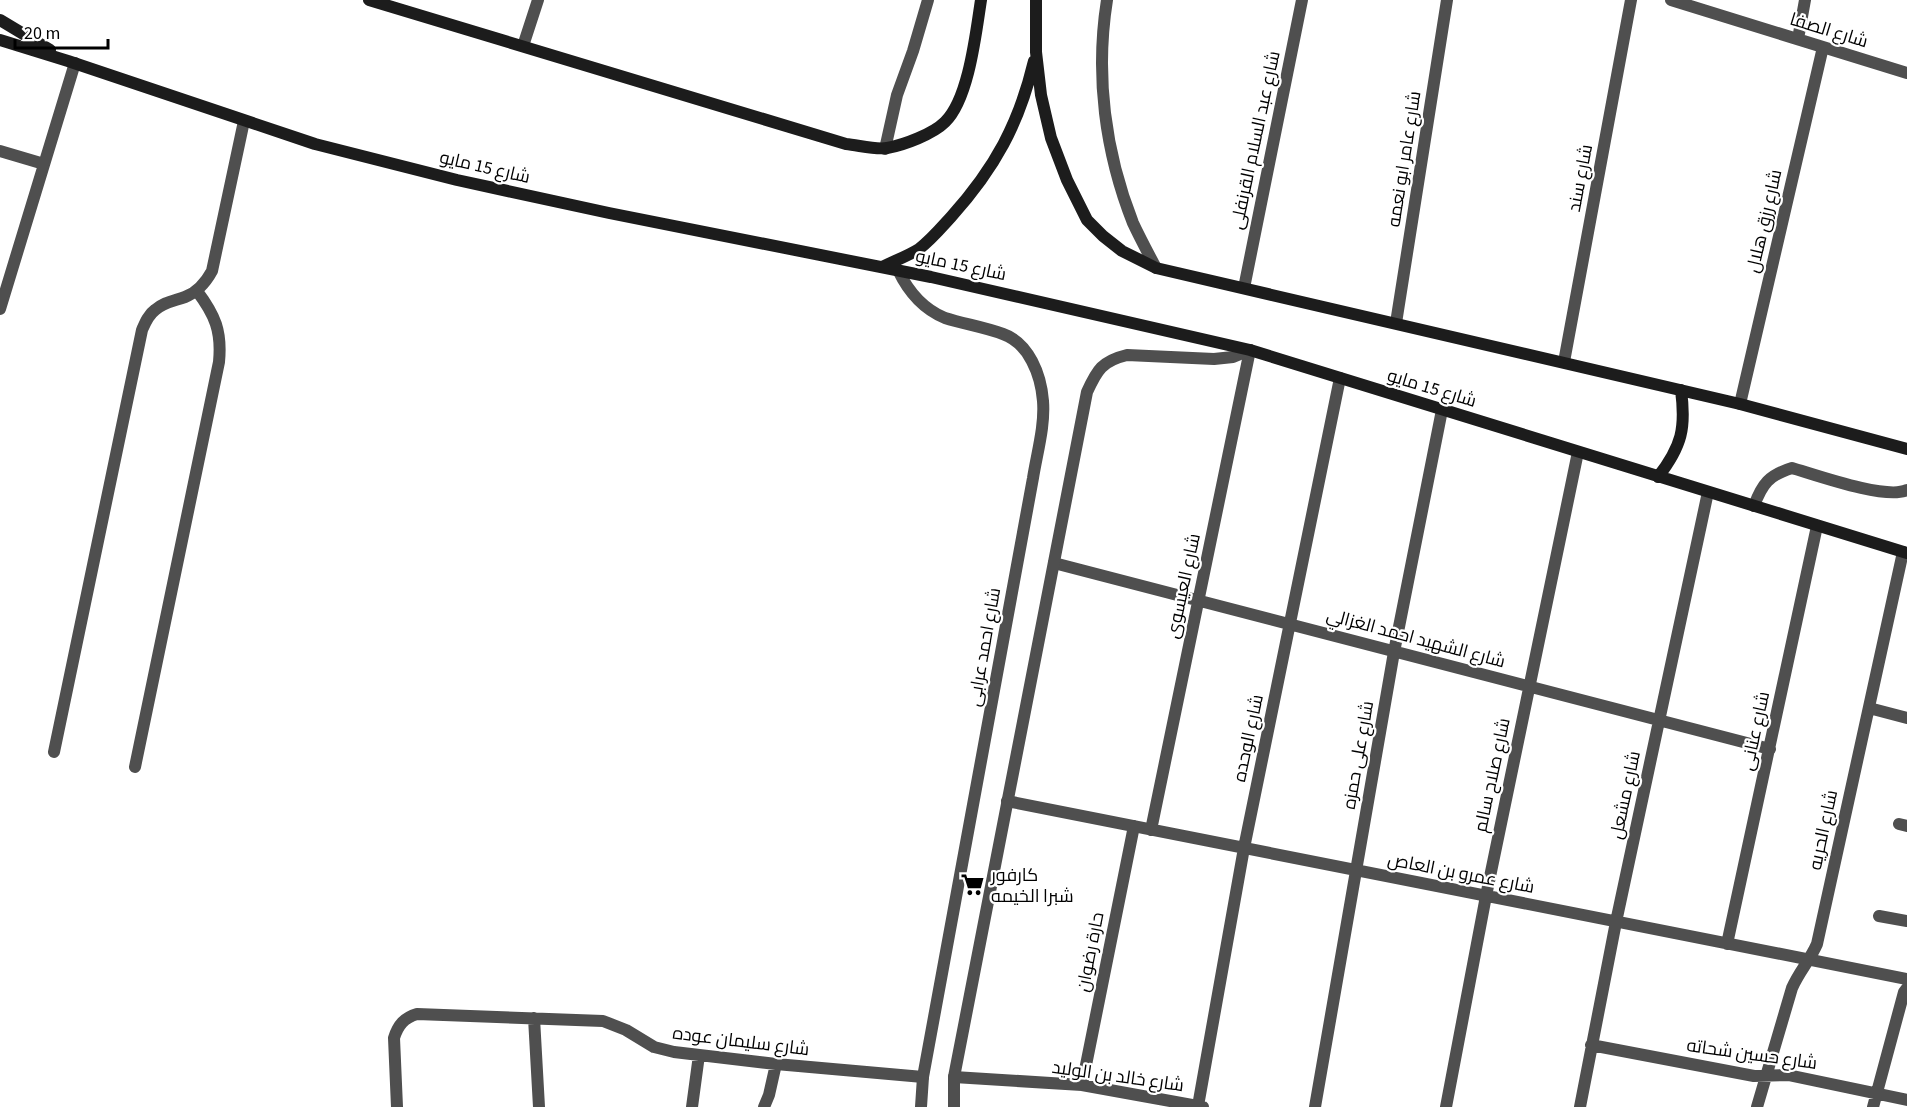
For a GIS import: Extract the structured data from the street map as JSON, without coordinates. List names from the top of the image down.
{
  "streets": {
    "main road": ["شارع 15 مايو"],
    "street": [
      "شارع الصفا",
      "شارع عبد السلام القرنفلى",
      "شارع عامر ابو نعمه",
      "شارع سند",
      "شارع رزق هلال",
      "شارع العيسوى",
      "شارع الشهيد احمد الغزالي",
      "شارع احمد عرابى",
      "شارع عنانى",
      "شارع الوحده",
      "شارع على حمزه",
      "شارع صلاح سالم",
      "شارع مشعل",
      "شارع الحريه",
      "شارع عمرو بن العاص",
      "حارة رضوان",
      "شارع سليمان عوده",
      "شارع حسين شحاته",
      "شارع خالد بن الوليد"
    ]
  },
  "crossings": [
    ["شارع الصفا", "شارع رزق هلال"],
    ["شارع 15 مايو", "شارع العيسوى"],
    ["شارع 15 مايو", "شارع احمد عرابى"],
    ["شارع 15 مايو", "شارع عنانى"],
    ["شارع 15 مايو", "شارع الوحده"],
    ["شارع 15 مايو", "شارع على حمزه"],
    ["شارع 15 مايو", "شارع صلاح سالم"],
    ["شارع 15 مايو", "شارع مشعل"],
    ["شارع 15 مايو", "شارع الحريه"],
    ["شارع العيسوى", "شارع الشهيد احمد الغزالي"],
    ["شارع العيسوى", "شارع عمرو بن العاص"],
    ["شارع الشهيد احمد الغزالي", "شارع عنانى"],
    ["شارع الشهيد احمد الغزالي", "شارع الوحده"],
    ["شارع الشهيد احمد الغزالي", "شارع على حمزه"],
    ["شارع الشهيد احمد الغزالي", "شارع صلاح سالم"],
    ["شارع الشهيد احمد الغزالي", "شارع مشعل"],
    ["شارع احمد عرابى", "شارع سليمان عوده"],
    ["شارع عنانى", "شارع عمرو بن العاص"],
    ["شارع الوحده", "شارع عمرو بن العاص"],
    ["شارع الوحده", "شارع خالد بن الوليد"],
    ["شارع على حمزه", "شارع عمرو بن العاص"],
    ["شارع صلاح سالم", "شارع عمرو بن العاص"],
    ["شارع مشعل", "شارع عمرو بن العاص"],
    ["شارع مشعل", "شارع حسين شحاته"],
    ["شارع الحريه", "شارع عمرو بن العاص"],
    ["شارع الحريه", "شارع حسين شحاته"],
    ["شارع عمرو بن العاص", "حارة رضوان"],
    ["حارة رضوان", "شارع خالد بن الوليد"]
  ],
  "places": {
    "supermarket": ["كارفور شبرا الخيمه"]
  },
  "scale_bar": "20 m"
}
